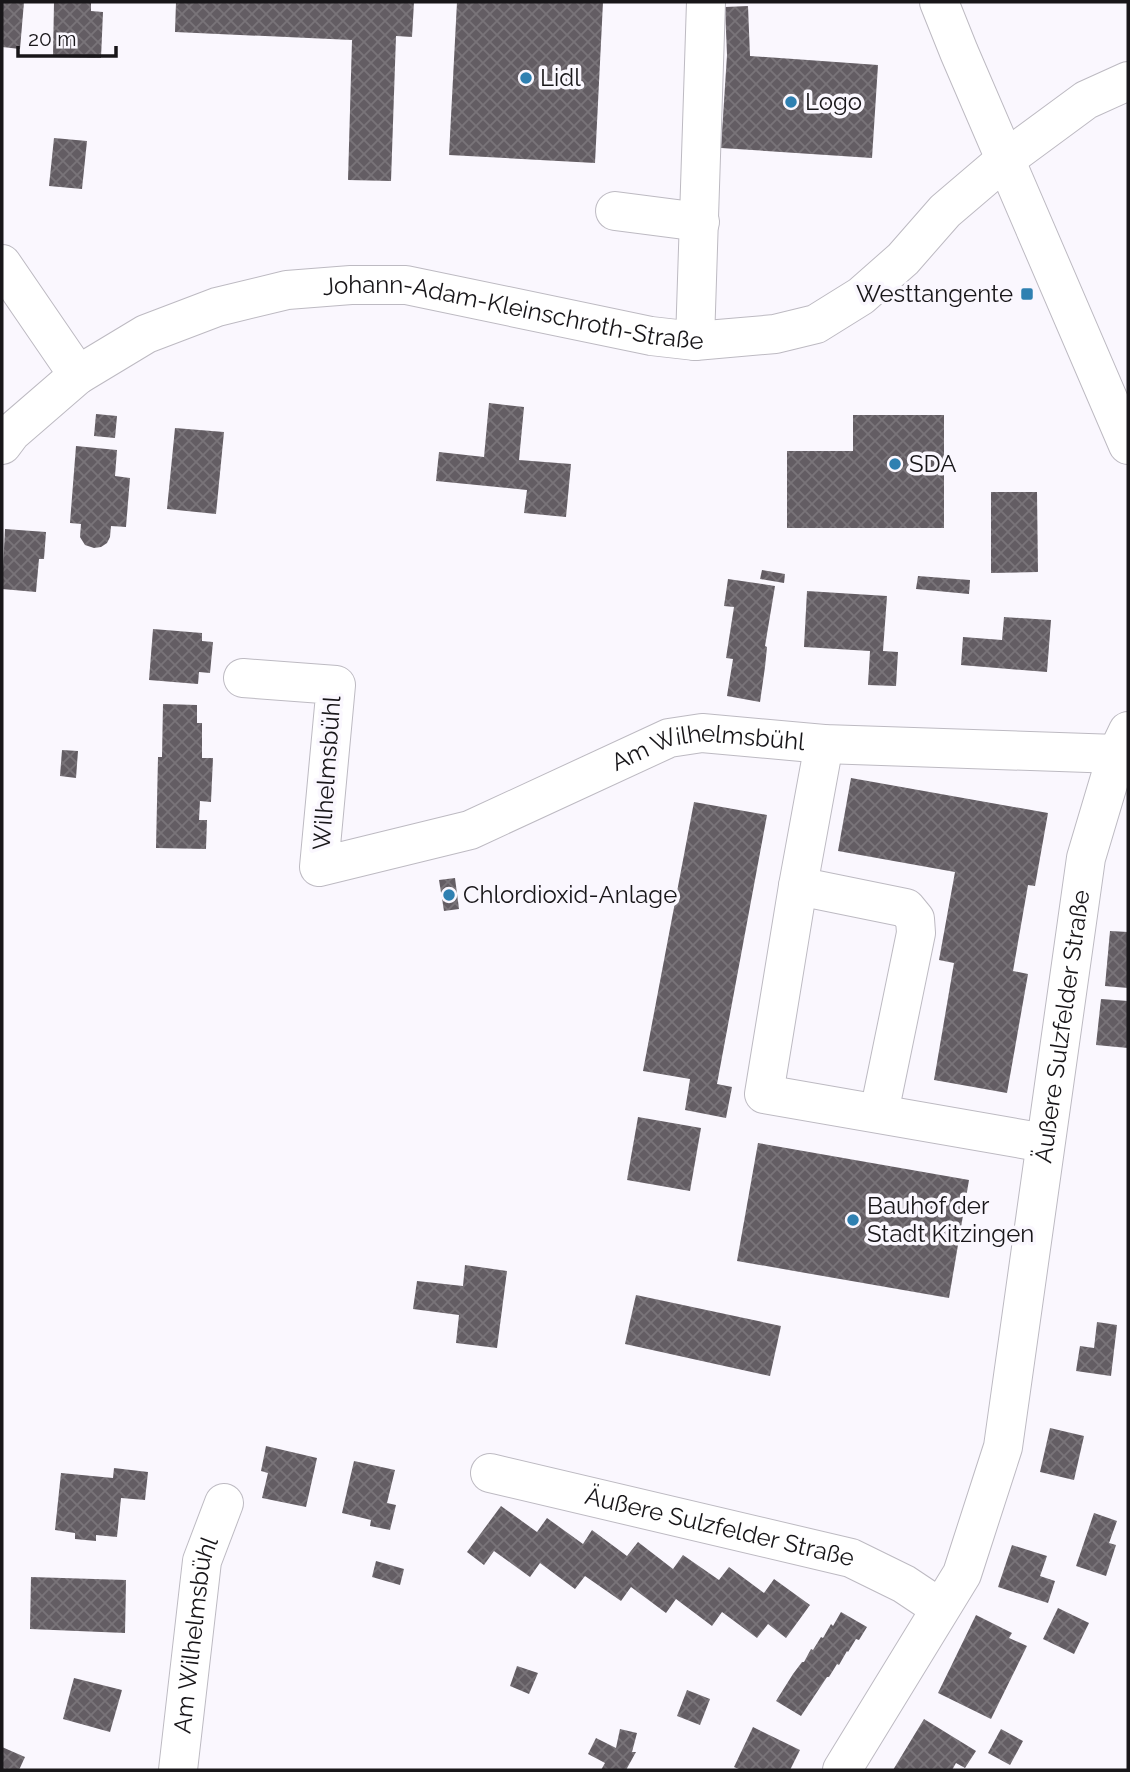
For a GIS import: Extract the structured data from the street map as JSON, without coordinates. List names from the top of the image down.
{
  "streets": {
    "street": [
      "Johann-Adam-Kleinschroth-Straße",
      "Am Wilhelmsbühl",
      "Wilhelmsbühl",
      "Äußere Sulzfelder Straße"
    ]
  },
  "crossings": [
    ["Am Wilhelmsbühl", "Wilhelmsbühl"],
    ["Am Wilhelmsbühl", "Äußere Sulzfelder Straße"]
  ],
  "places": {
    "other": [
      "Lidl",
      "Logo",
      "SDA",
      "Chlordioxid-Anlage",
      "Bauhof der Stadt Kitzingen"
    ],
    "transit": ["Westtangente"]
  },
  "scale_bar": "20 m"
}
